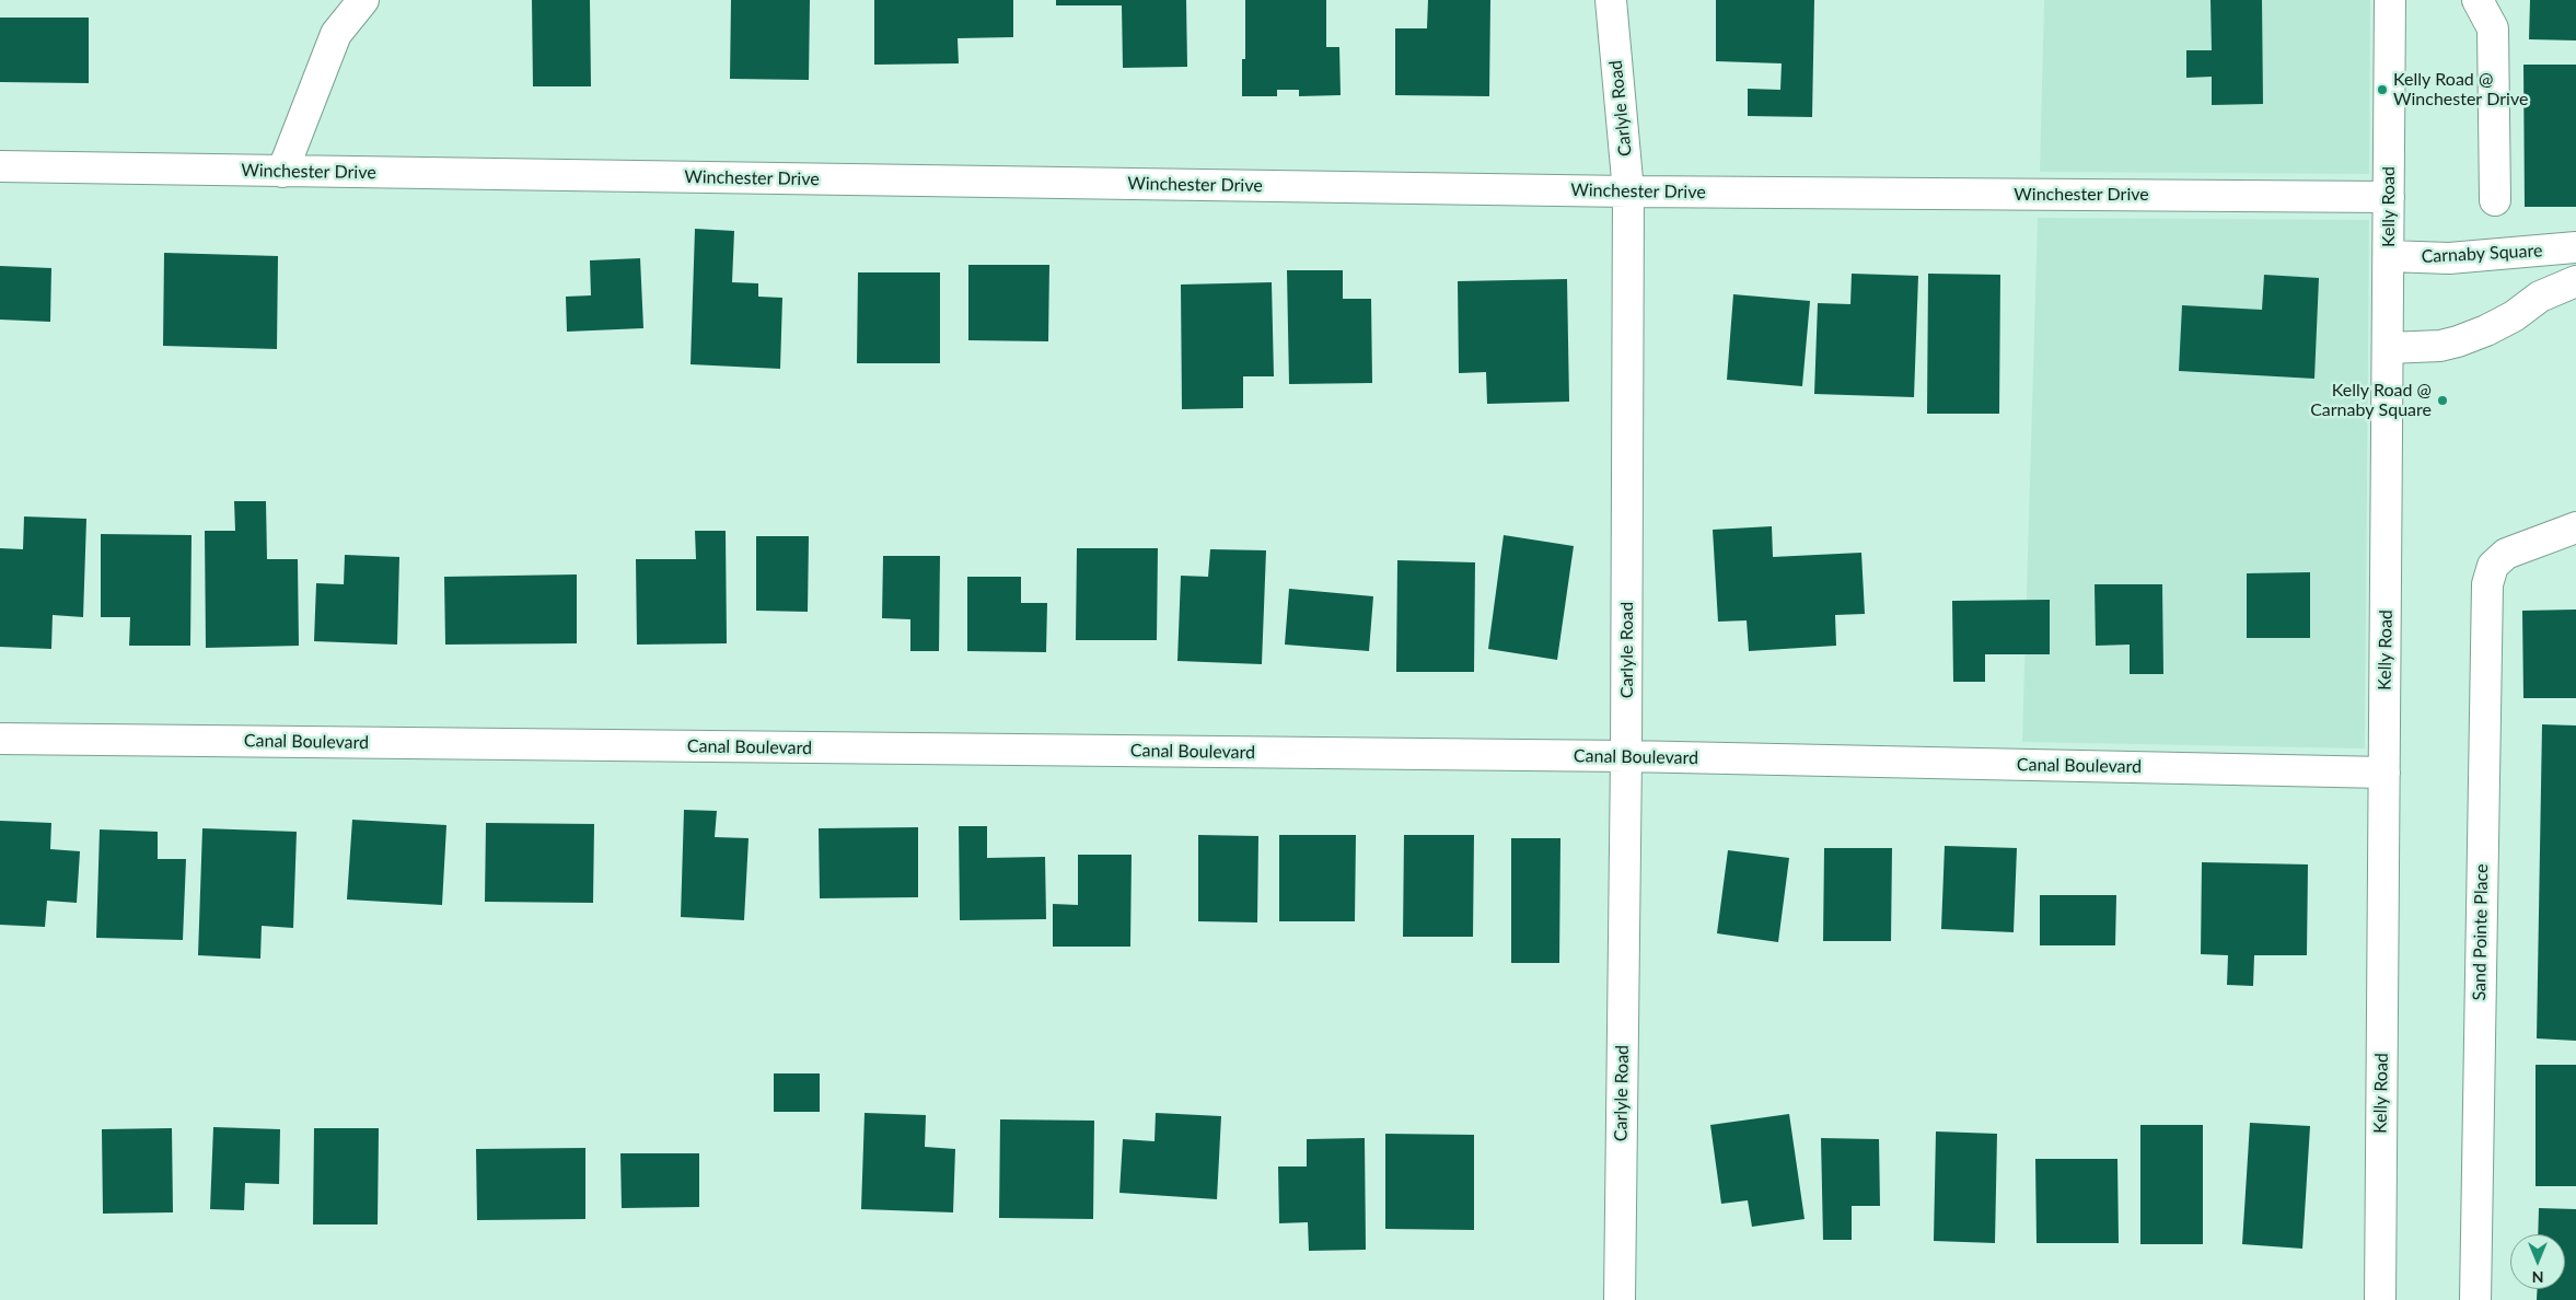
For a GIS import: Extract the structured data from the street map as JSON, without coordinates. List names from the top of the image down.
{
  "streets": {
    "street": [
      "Carlyle Road",
      "Winchester Drive",
      "Kelly Road",
      "Carnaby Square",
      "Canal Boulevard",
      "Sand Pointe Place"
    ]
  },
  "crossings": [
    ["Carlyle Road", "Winchester Drive"],
    ["Carlyle Road", "Canal Boulevard"],
    ["Winchester Drive", "Kelly Road"],
    ["Kelly Road", "Carnaby Square"],
    ["Kelly Road", "Canal Boulevard"]
  ],
  "places": ["Kelly Road @ Winchester Drive", "Kelly Road @ Carnaby Square"],
  "north": "bottom"
}
